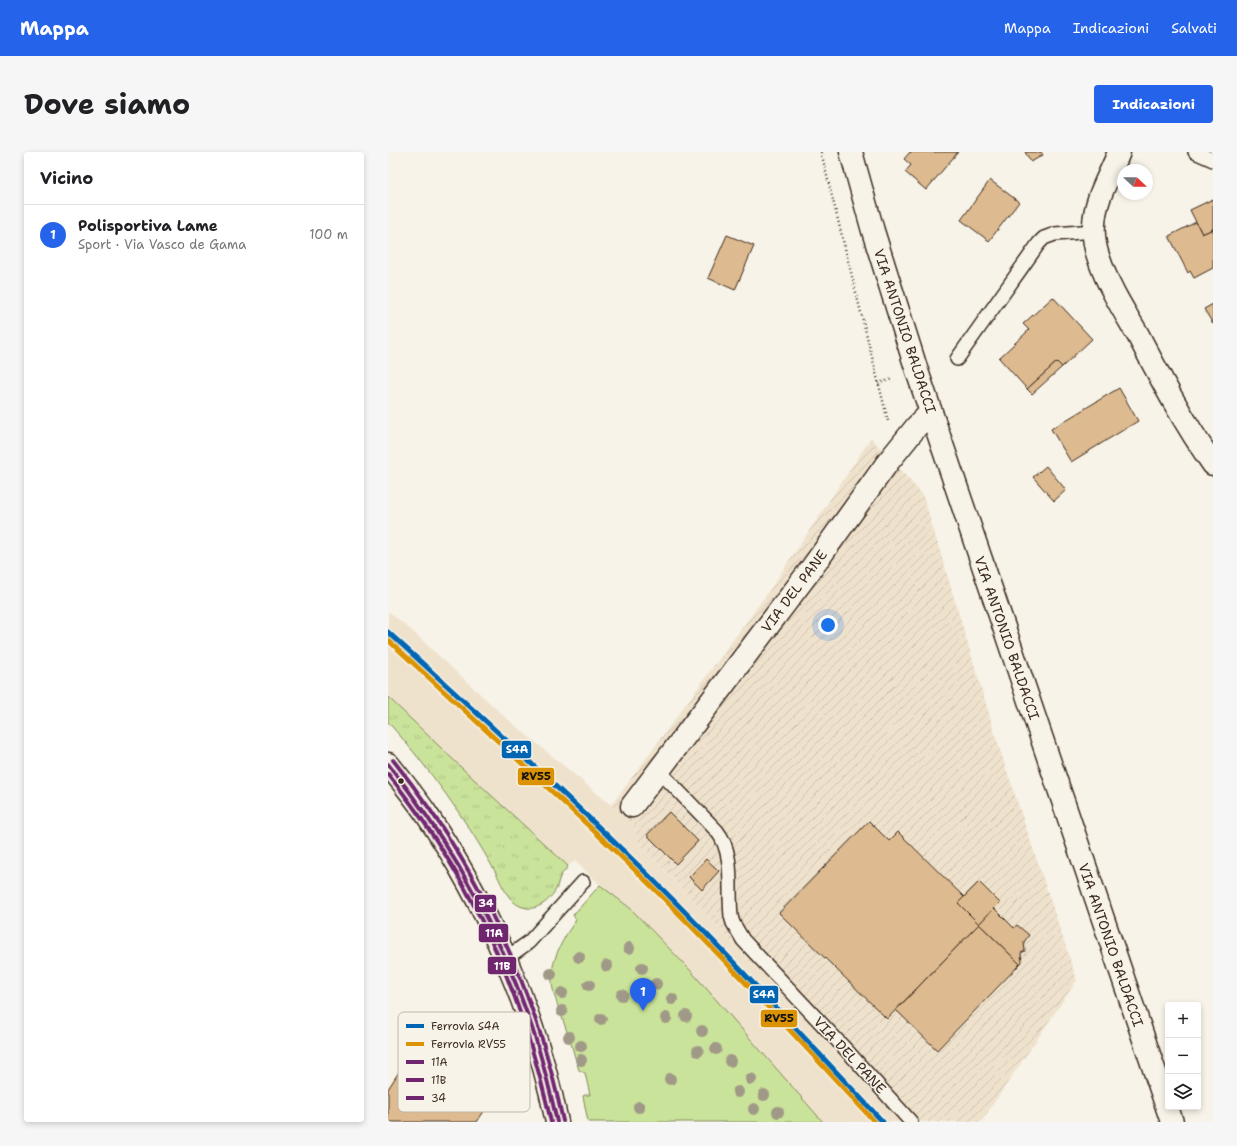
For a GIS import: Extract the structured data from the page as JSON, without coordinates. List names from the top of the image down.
{
  "streets": {
    "street": ["VIA ANTONIO BALDACCI", "VIA DEL PANE"]
  },
  "crossings": [
    ["VIA ANTONIO BALDACCI", "VIA DEL PANE"]
  ],
  "lines": [
    "rail line S4A",
    "rail line RV55",
    "transit line 34",
    "transit line 11A",
    "transit line 11B"
  ],
  "legend": [
    "Ferrovia S4A",
    "Ferrovia RV55",
    "11A",
    "11B",
    "34"
  ],
  "north": "right",
  "page": {
    "header": "Mappa",
    "nav": ["Mappa", "Indicazioni", "Salvati"],
    "title": "Dove siamo",
    "buttons": "Indicazioni",
    "heading": "Vicino",
    "list": [
      {
        "mark": "1",
        "name": "Polisportiva Lame",
        "note": "Sport · Via Vasco de Gama",
        "value": "100 m"
      }
    ],
    "pins": "1",
    "map_buttons": ["+", "−"]
  }
}
